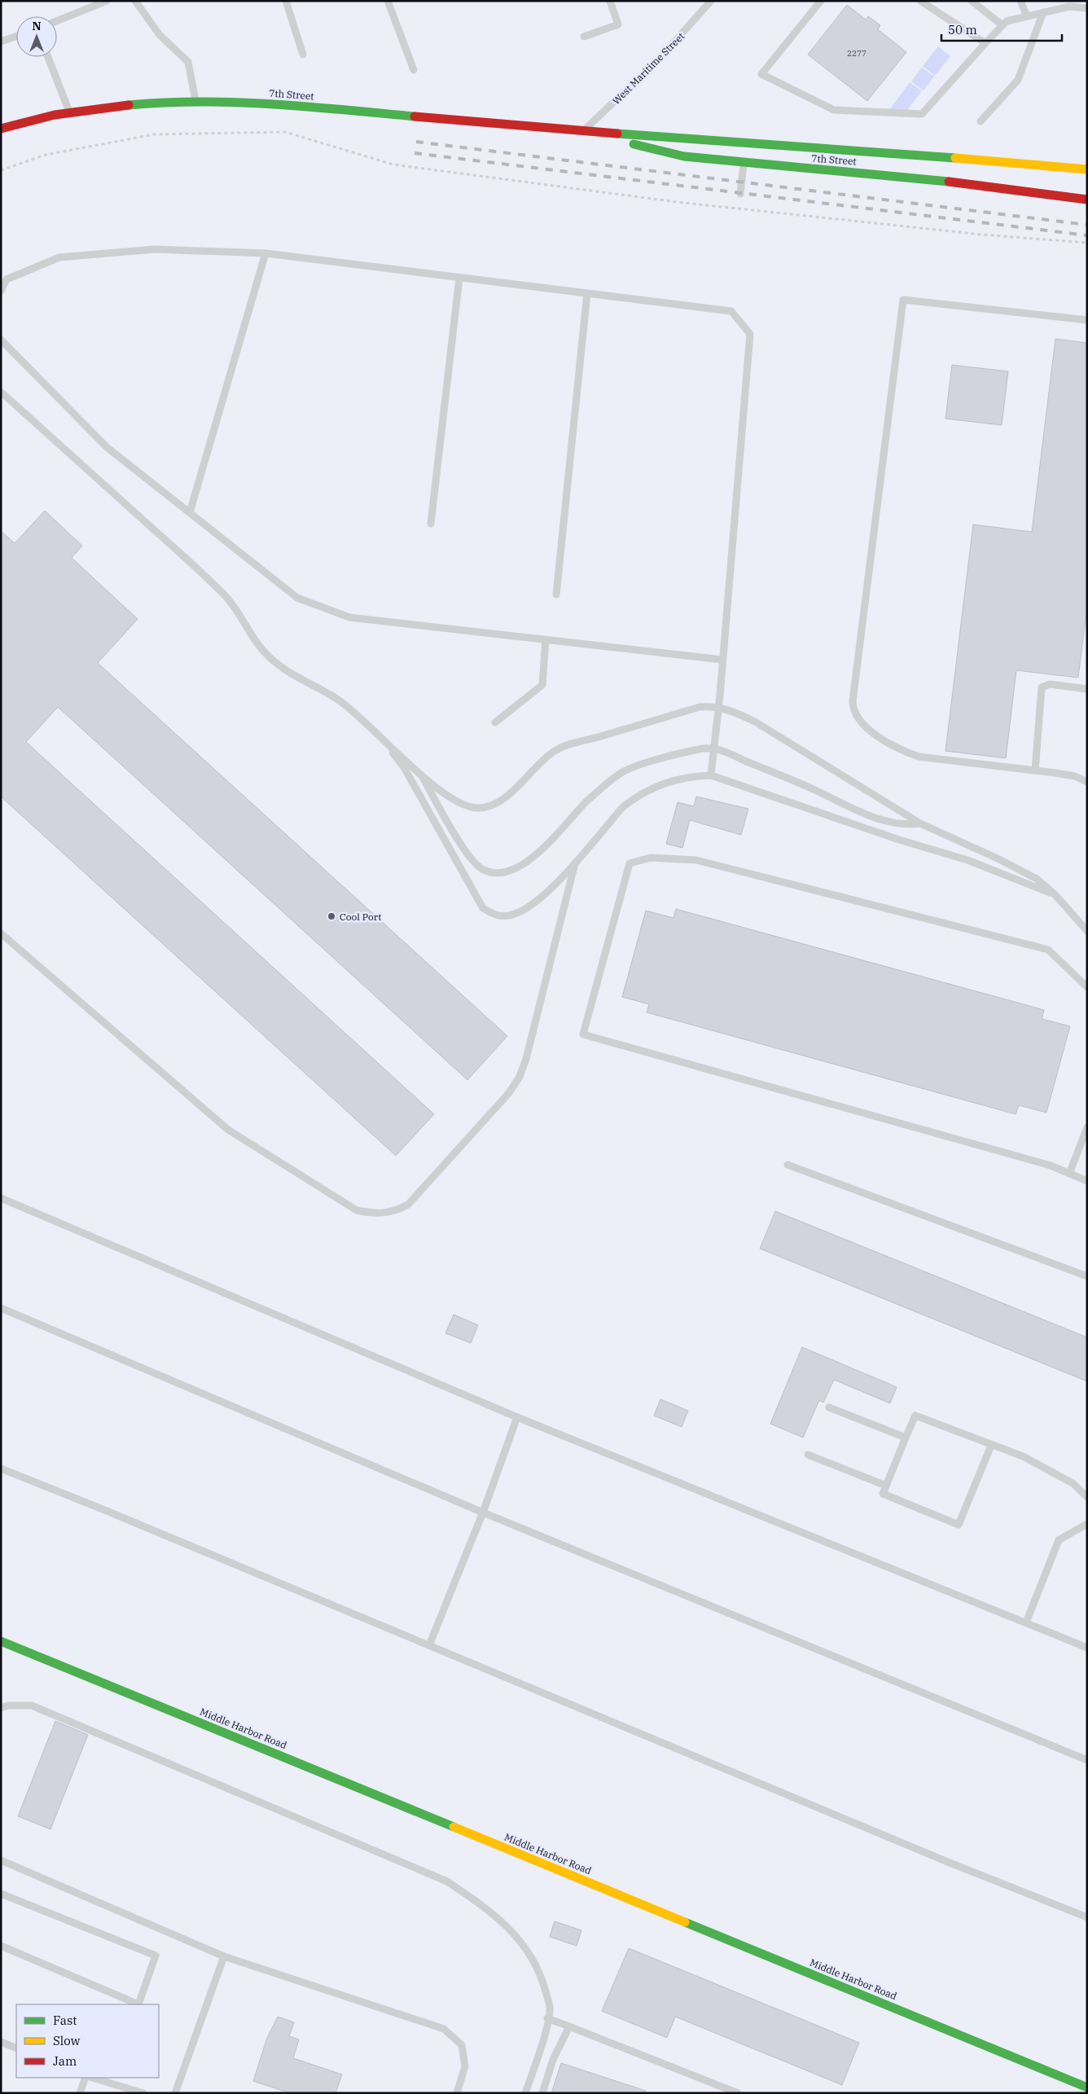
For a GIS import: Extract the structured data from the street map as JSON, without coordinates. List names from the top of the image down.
{
  "streets": {
    "main road": ["7th Street", "Middle Harbor Road"],
    "lane": ["West Maritime Street"]
  },
  "crossings": [
    ["West Maritime Street", "7th Street"]
  ],
  "places": ["Cool Port"],
  "house_numbers": ["2277"],
  "legend": ["Fast", "Slow", "Jam"],
  "scale_bar": "50 m",
  "north": "top"
}
